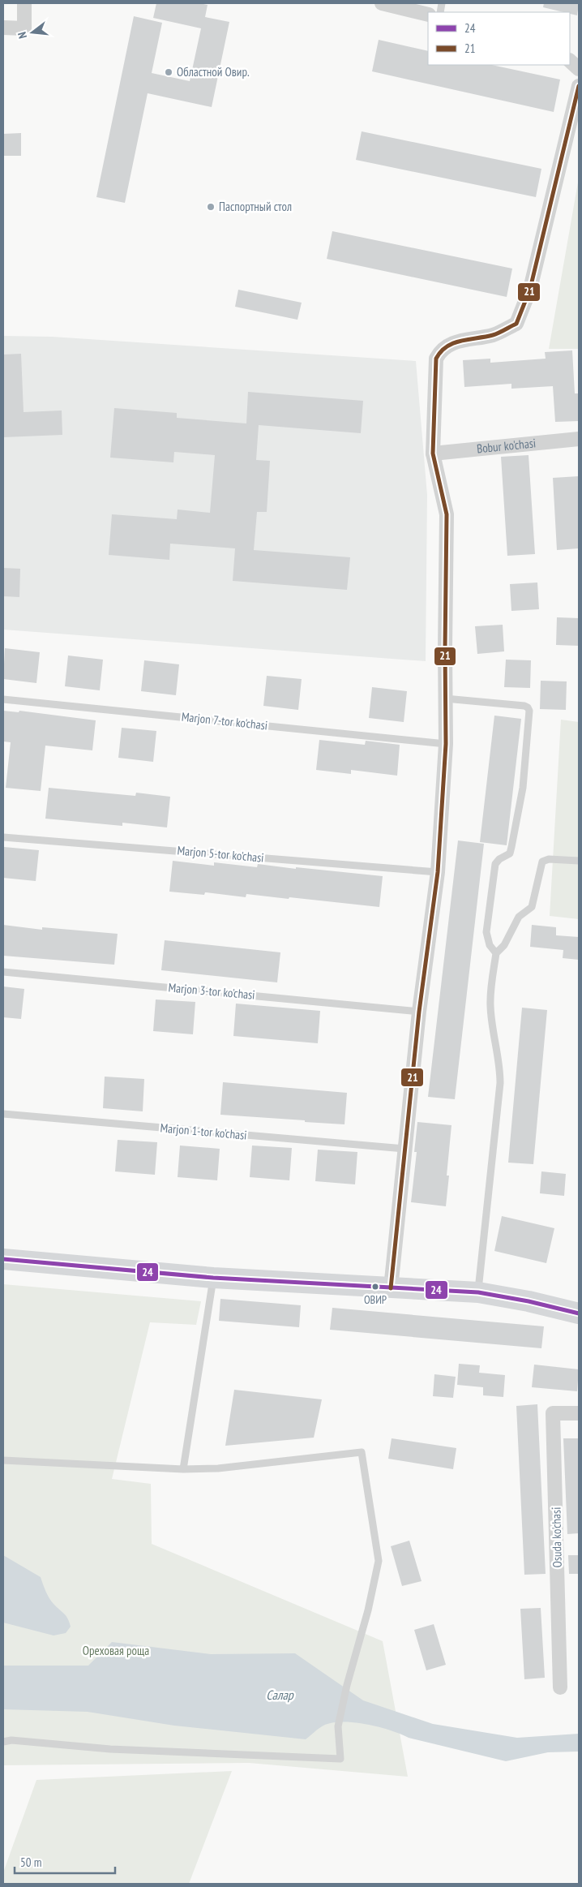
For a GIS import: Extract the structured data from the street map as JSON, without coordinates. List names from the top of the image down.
{
  "streets": {
    "street": ["Bobur ko'chasi", "Osuda ko'chasi"],
    "lane": [
      "Marjon 7-tor ko'chasi",
      "Marjon 5-tor ko'chasi",
      "Marjon 3-tor ko'chasi",
      "Marjon 1-tor ko'chasi"
    ]
  },
  "water": ["Салар"],
  "parks": ["Ореховая роща"],
  "places": ["Областной Овир.", "Паспортный стол", "ОВИР"],
  "lines": ["transit line 21", "transit line 24"],
  "legend": ["24", "21"],
  "scale_bar": "50 m",
  "north": "left"
}
